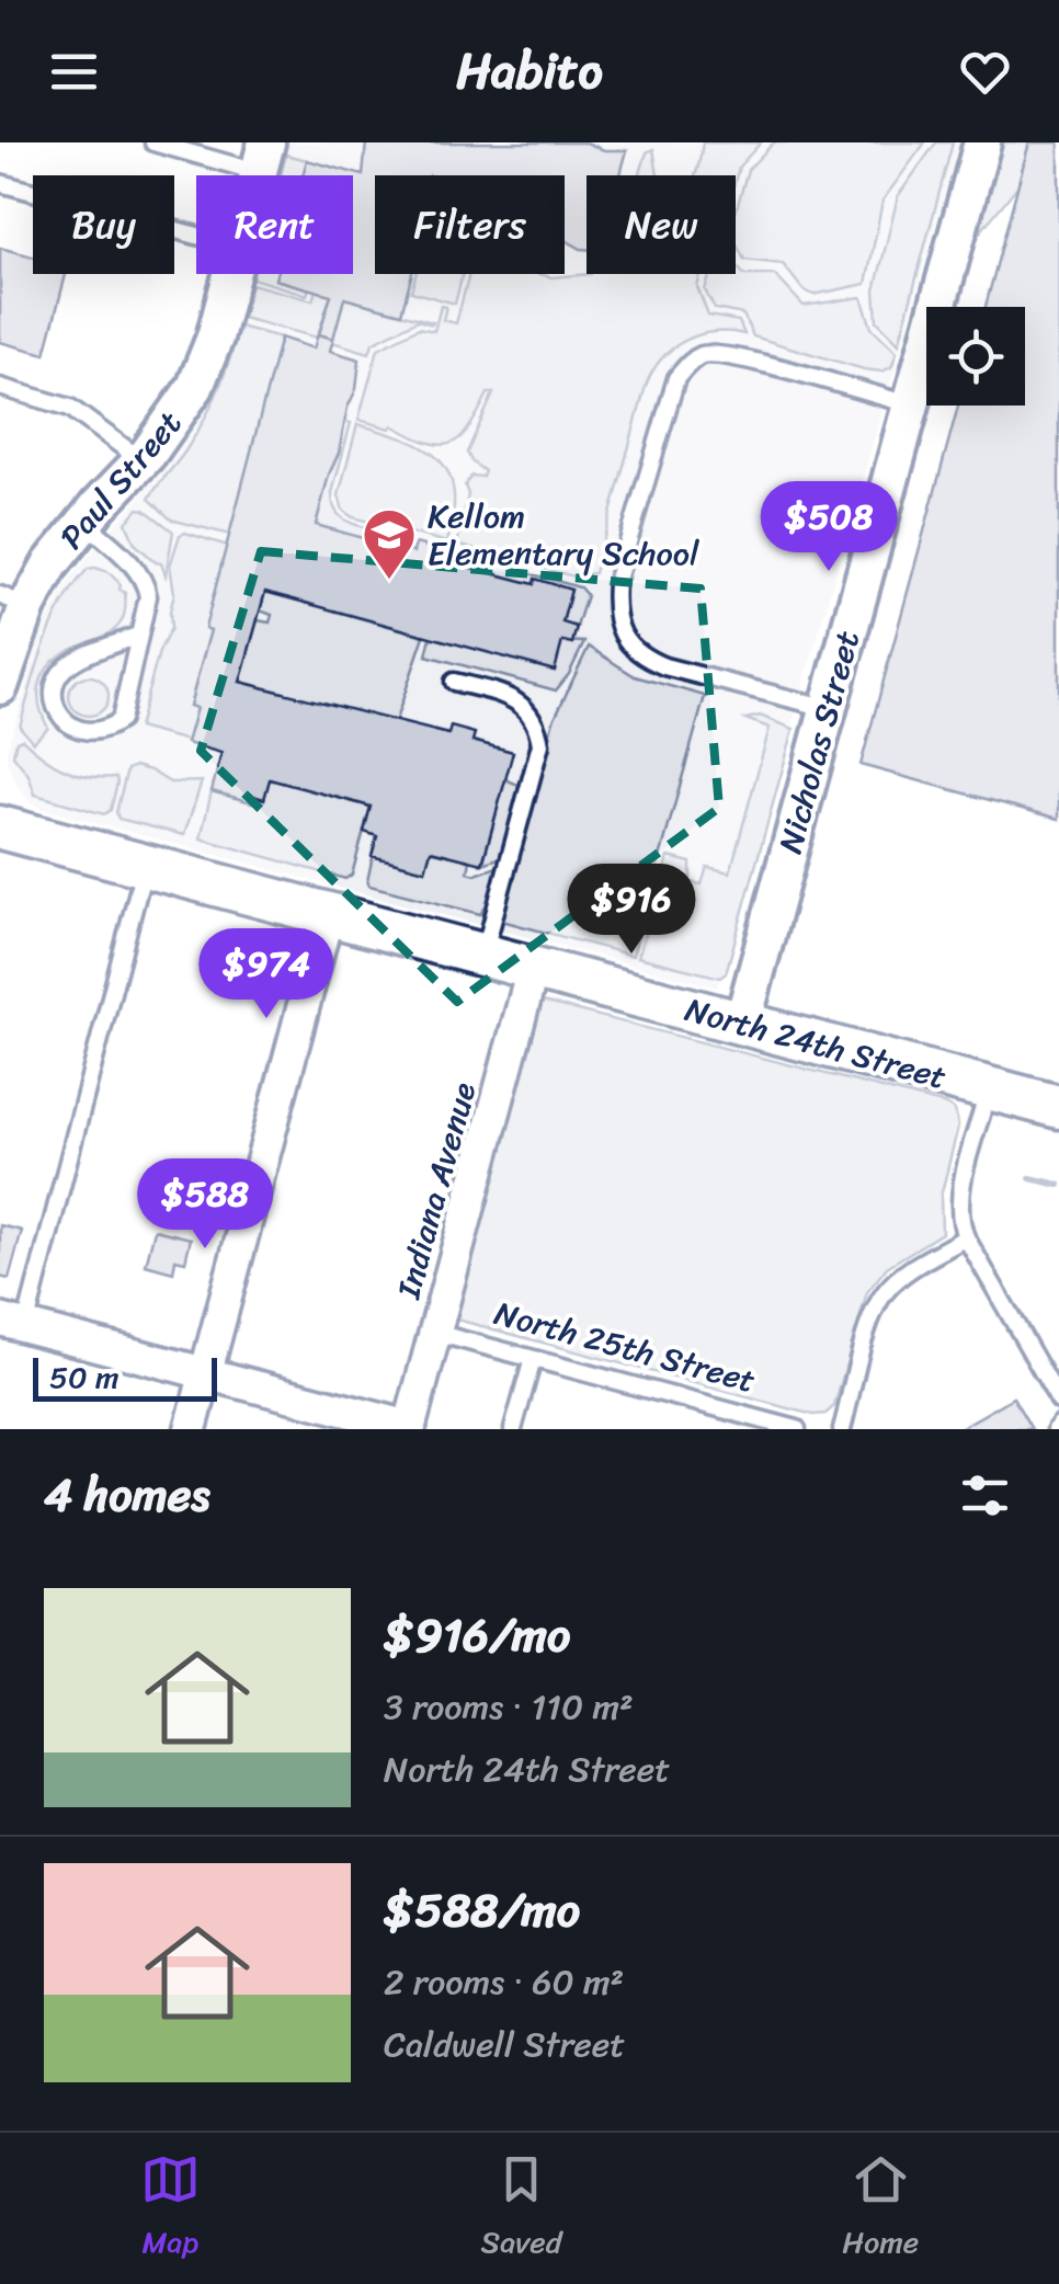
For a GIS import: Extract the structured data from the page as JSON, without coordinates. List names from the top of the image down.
{
  "streets": {
    "main road": ["North 24th Street"],
    "street": ["Paul Street", "Nicholas Street", "Indiana Avenue"],
    "lane": ["North 25th Street"]
  },
  "crossings": [
    ["Nicholas Street", "North 24th Street"],
    ["North 24th Street", "Indiana Avenue"],
    ["Indiana Avenue", "North 25th Street"]
  ],
  "places": {
    "school or university": ["Kellom Elementary School"]
  },
  "scale_bar": "50 m",
  "page": {
    "header": "Habito",
    "chip": [
      "Buy",
      "Rent",
      "Filters",
      "New"
    ],
    "price": [
      "$508",
      "$916",
      "$974",
      "$588"
    ],
    "scale": "50 m",
    "heading": "4 homes",
    "list": [
      {
        "name": "$916/mo",
        "note": "3 rooms · 110 m² · North 24th Street"
      },
      {
        "name": "$588/mo",
        "note": "2 rooms · 60 m² · Caldwell Street"
      }
    ],
    "tabs": ["Map", "Saved", "Home"]
  }
}
